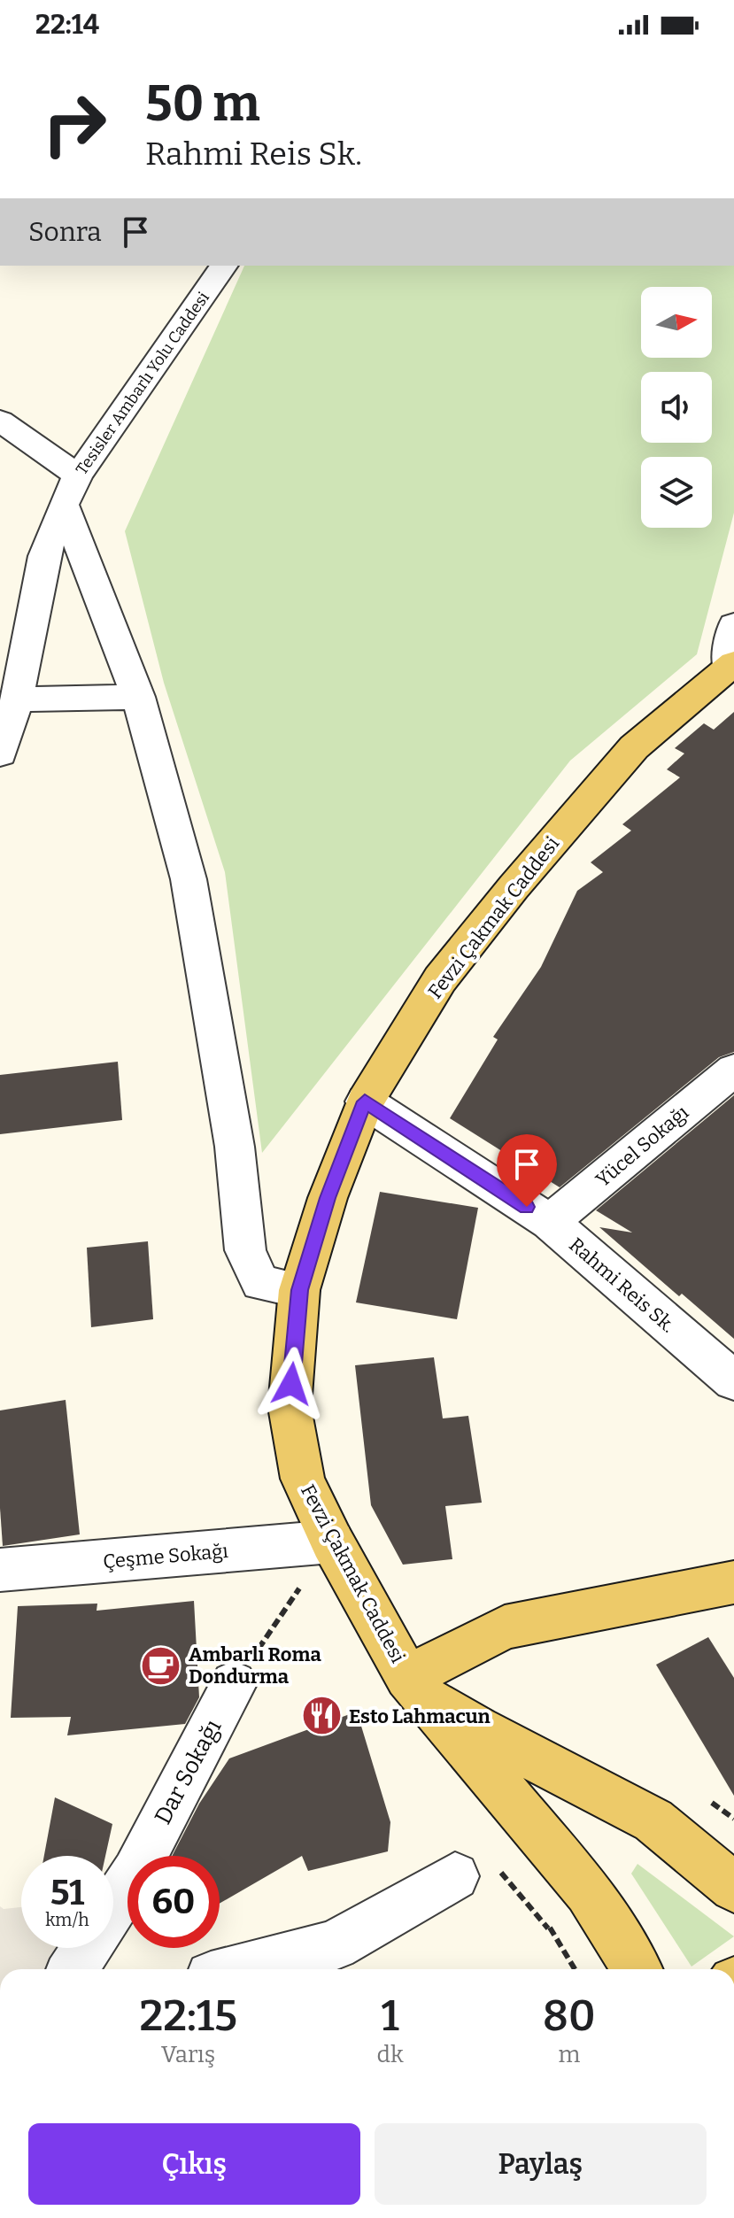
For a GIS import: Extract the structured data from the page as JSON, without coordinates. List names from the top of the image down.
{
  "streets": {
    "main road": ["Fevzi Çakmak Caddesi"],
    "street": [
      "Tesisler Ambarlı Yolu Caddesi",
      "Yücel Sokağı",
      "Rahmi Reis Sk.",
      "Çeşme Sokağı",
      "Dar Sokağı"
    ]
  },
  "crossings": [
    ["Fevzi Çakmak Caddesi", "Rahmi Reis Sk."],
    ["Fevzi Çakmak Caddesi", "Çeşme Sokağı"],
    ["Yücel Sokağı", "Rahmi Reis Sk."]
  ],
  "places": {
    "cafe": ["Ambarlı Roma Dondurma"],
    "restaurant": ["Esto Lahmacun"]
  },
  "north": "right",
  "page": {
    "status": "22:14",
    "turn": ["50 m", "Rahmi Reis Sk."],
    "then": "Sonra",
    "speed": "51 km/h",
    "limit": "60",
    "eta": [
      "22:15",
      "Varış",
      "1",
      "dk",
      "80",
      "m"
    ],
    "buttons": ["Çıkış", "Paylaş"]
  }
}
